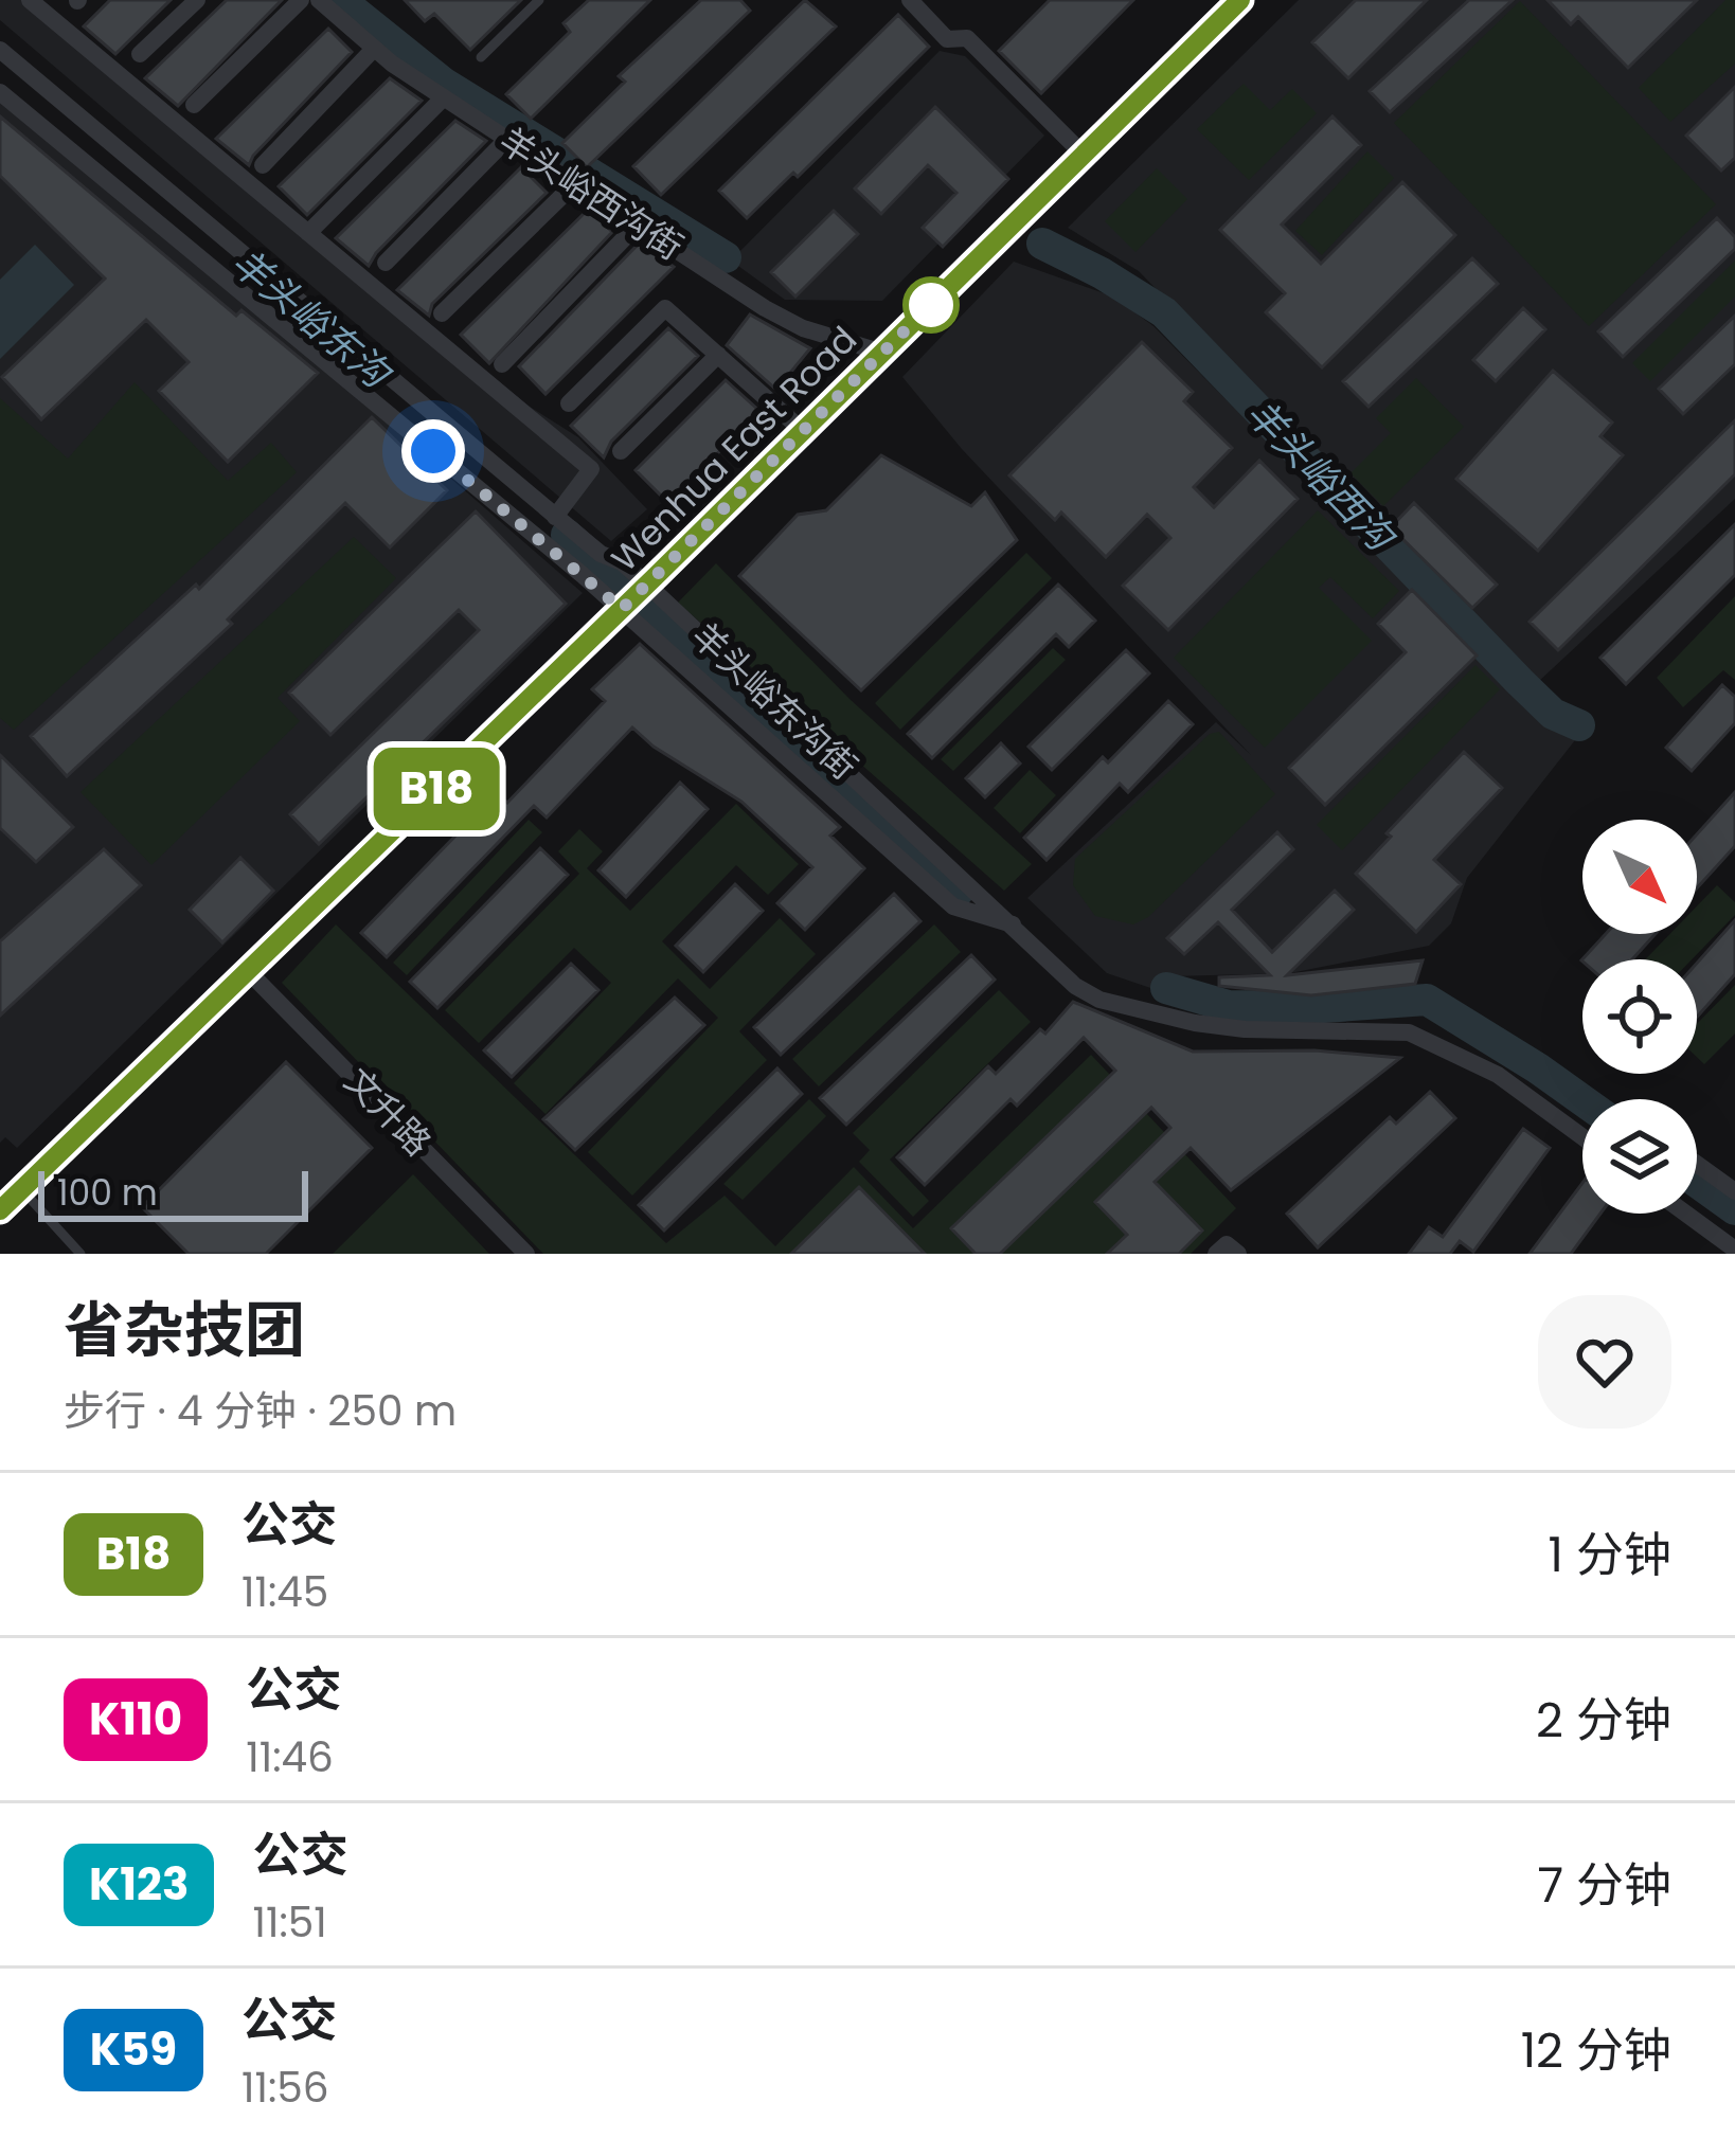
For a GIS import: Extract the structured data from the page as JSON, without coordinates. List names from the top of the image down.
{
  "streets": {
    "main road": ["Wenhua East Road"],
    "street": ["羊头峪西沟街", "羊头峪东沟街", "文升路"]
  },
  "crossings": [
    ["羊头峪西沟街", "Wenhua East Road"],
    ["Wenhua East Road", "羊头峪东沟街"],
    ["Wenhua East Road", "文升路"]
  ],
  "water": ["羊头峪东沟", "羊头峪西沟"],
  "lines": ["bus line B18"],
  "scale_bar": "100 m",
  "north": "bottom right",
  "page": {
    "on_map": "B18",
    "scale": "100 m",
    "heading": ["省杂技团", "步行 · 4 分钟 · 250 m"],
    "list": [
      {
        "mark": "B18",
        "name": "公交",
        "note": "11:45",
        "value": "1 分钟"
      },
      {
        "mark": "K110",
        "name": "公交",
        "note": "11:46",
        "value": "2 分钟"
      },
      {
        "mark": "K123",
        "name": "公交",
        "note": "11:51",
        "value": "7 分钟"
      },
      {
        "mark": "K59",
        "name": "公交",
        "note": "11:56",
        "value": "12 分钟"
      }
    ]
  }
}
